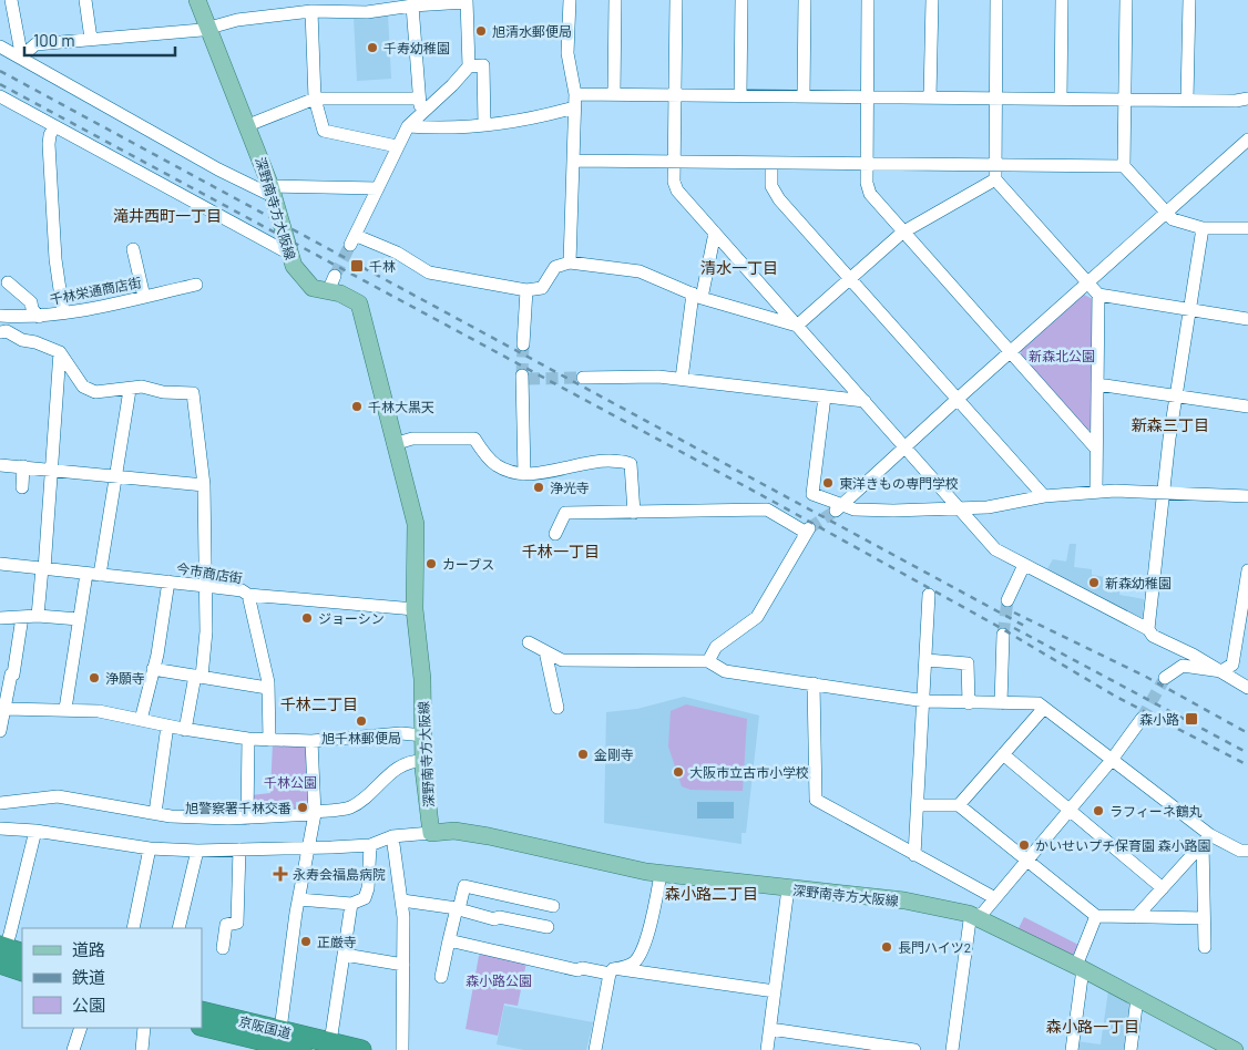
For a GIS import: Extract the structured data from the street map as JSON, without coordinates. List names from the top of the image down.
{
  "streets": {
    "highway": ["京阪国道"],
    "main road": ["深野南寺方大阪線"],
    "street": ["千林栄通商店街", "今市商店街"]
  },
  "crossings": [
    ["深野南寺方大阪線", "今市商店街"]
  ],
  "districts": [
    "滝井西町一丁目",
    "清水一丁目",
    "新森三丁目",
    "千林一丁目",
    "千林二丁目",
    "森小路二丁目",
    "森小路一丁目"
  ],
  "parks": ["新森北公園", "千林公園", "森小路公園"],
  "places": {
    "other": [
      "旭清水郵便局",
      "千寿幼稚園",
      "千林大黒天",
      "東洋きもの専門学校",
      "浄光寺",
      "カーブス",
      "新森幼稚園",
      "ジョーシン",
      "浄願寺",
      "旭千林郵便局",
      "金剛寺",
      "大阪市立古市小学校",
      "旭警察署千林交番",
      "ラフィーネ鶴丸",
      "かいせいプチ保育園 森小路園",
      "正厳寺",
      "長門ハイツ2"
    ],
    "transit": ["千林", "森小路"],
    "health": ["永寿会福島病院"]
  },
  "legend": ["道路", "鉄道", "公園"],
  "scale_bar": "100 m"
}
